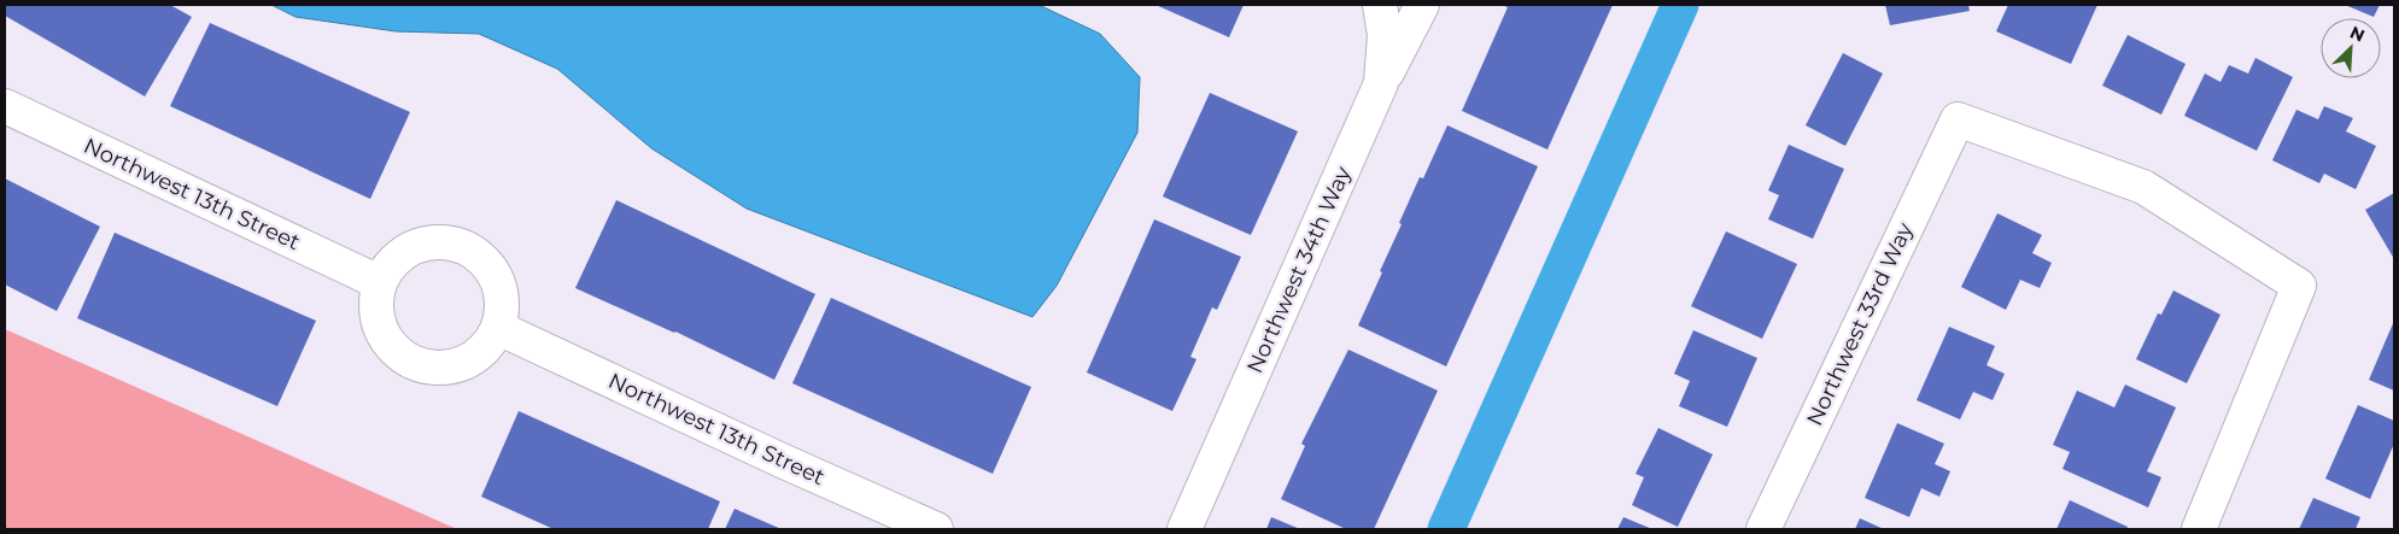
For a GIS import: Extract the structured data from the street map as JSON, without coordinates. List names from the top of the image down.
{
  "streets": {
    "street": ["Northwest 13th Street", "Northwest 34th Way", "Northwest 33rd Way"]
  },
  "north": "top right"
}
